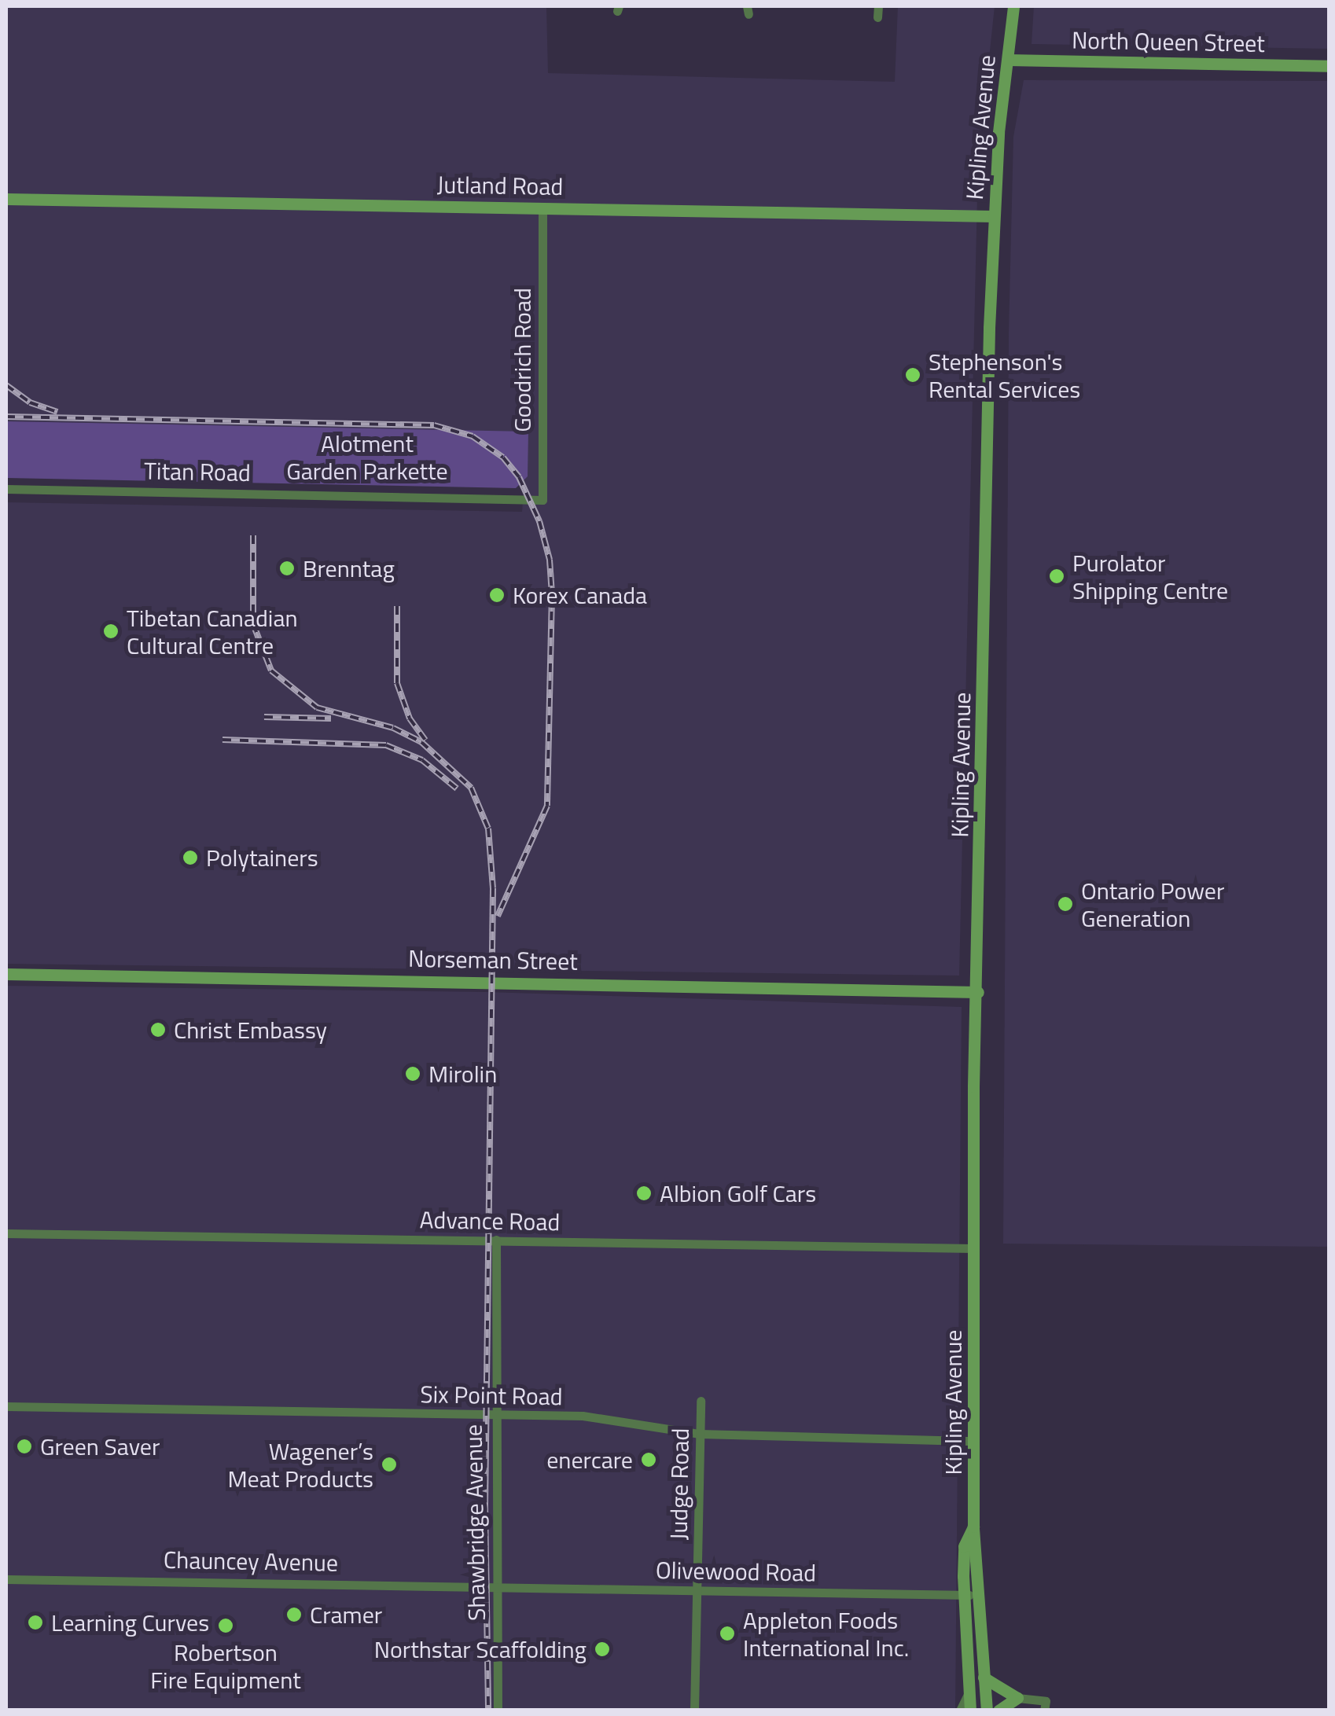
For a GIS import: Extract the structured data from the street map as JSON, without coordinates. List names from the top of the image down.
{
  "streets": {
    "main road": [
      "North Queen Street",
      "Kipling Avenue",
      "Jutland Road",
      "Norseman Street"
    ],
    "street": [
      "Goodrich Road",
      "Titan Road",
      "Advance Road",
      "Six Point Road",
      "Judge Road",
      "Shawbridge Avenue",
      "Chauncey Avenue",
      "Olivewood Road"
    ]
  },
  "crossings": [
    ["North Queen Street", "Kipling Avenue"],
    ["Kipling Avenue", "Jutland Road"],
    ["Kipling Avenue", "Norseman Street"],
    ["Kipling Avenue", "Advance Road"],
    ["Kipling Avenue", "Six Point Road"],
    ["Kipling Avenue", "Olivewood Road"],
    ["Jutland Road", "Goodrich Road"],
    ["Goodrich Road", "Titan Road"],
    ["Advance Road", "Shawbridge Avenue"],
    ["Six Point Road", "Judge Road"],
    ["Six Point Road", "Shawbridge Avenue"],
    ["Judge Road", "Olivewood Road"],
    ["Shawbridge Avenue", "Chauncey Avenue"],
    ["Shawbridge Avenue", "Olivewood Road"],
    ["Chauncey Avenue", "Olivewood Road"]
  ],
  "parks": ["Alotment Garden Parkette"],
  "places": [
    "Stephenson's Rental Services",
    "Brenntag",
    "Purolator Shipping Centre",
    "Korex Canada",
    "Tibetan Canadian Cultural Centre",
    "Polytainers",
    "Ontario Power Generation",
    "Christ Embassy",
    "Mirolin",
    "Albion Golf Cars",
    "Green Saver",
    "enercare",
    "Wagener’s Meat Products",
    "Cramer",
    "Learning Curves",
    "Robertson Fire Equipment",
    "Appleton Foods International Inc.",
    "Northstar Scaffolding"
  ]
}
